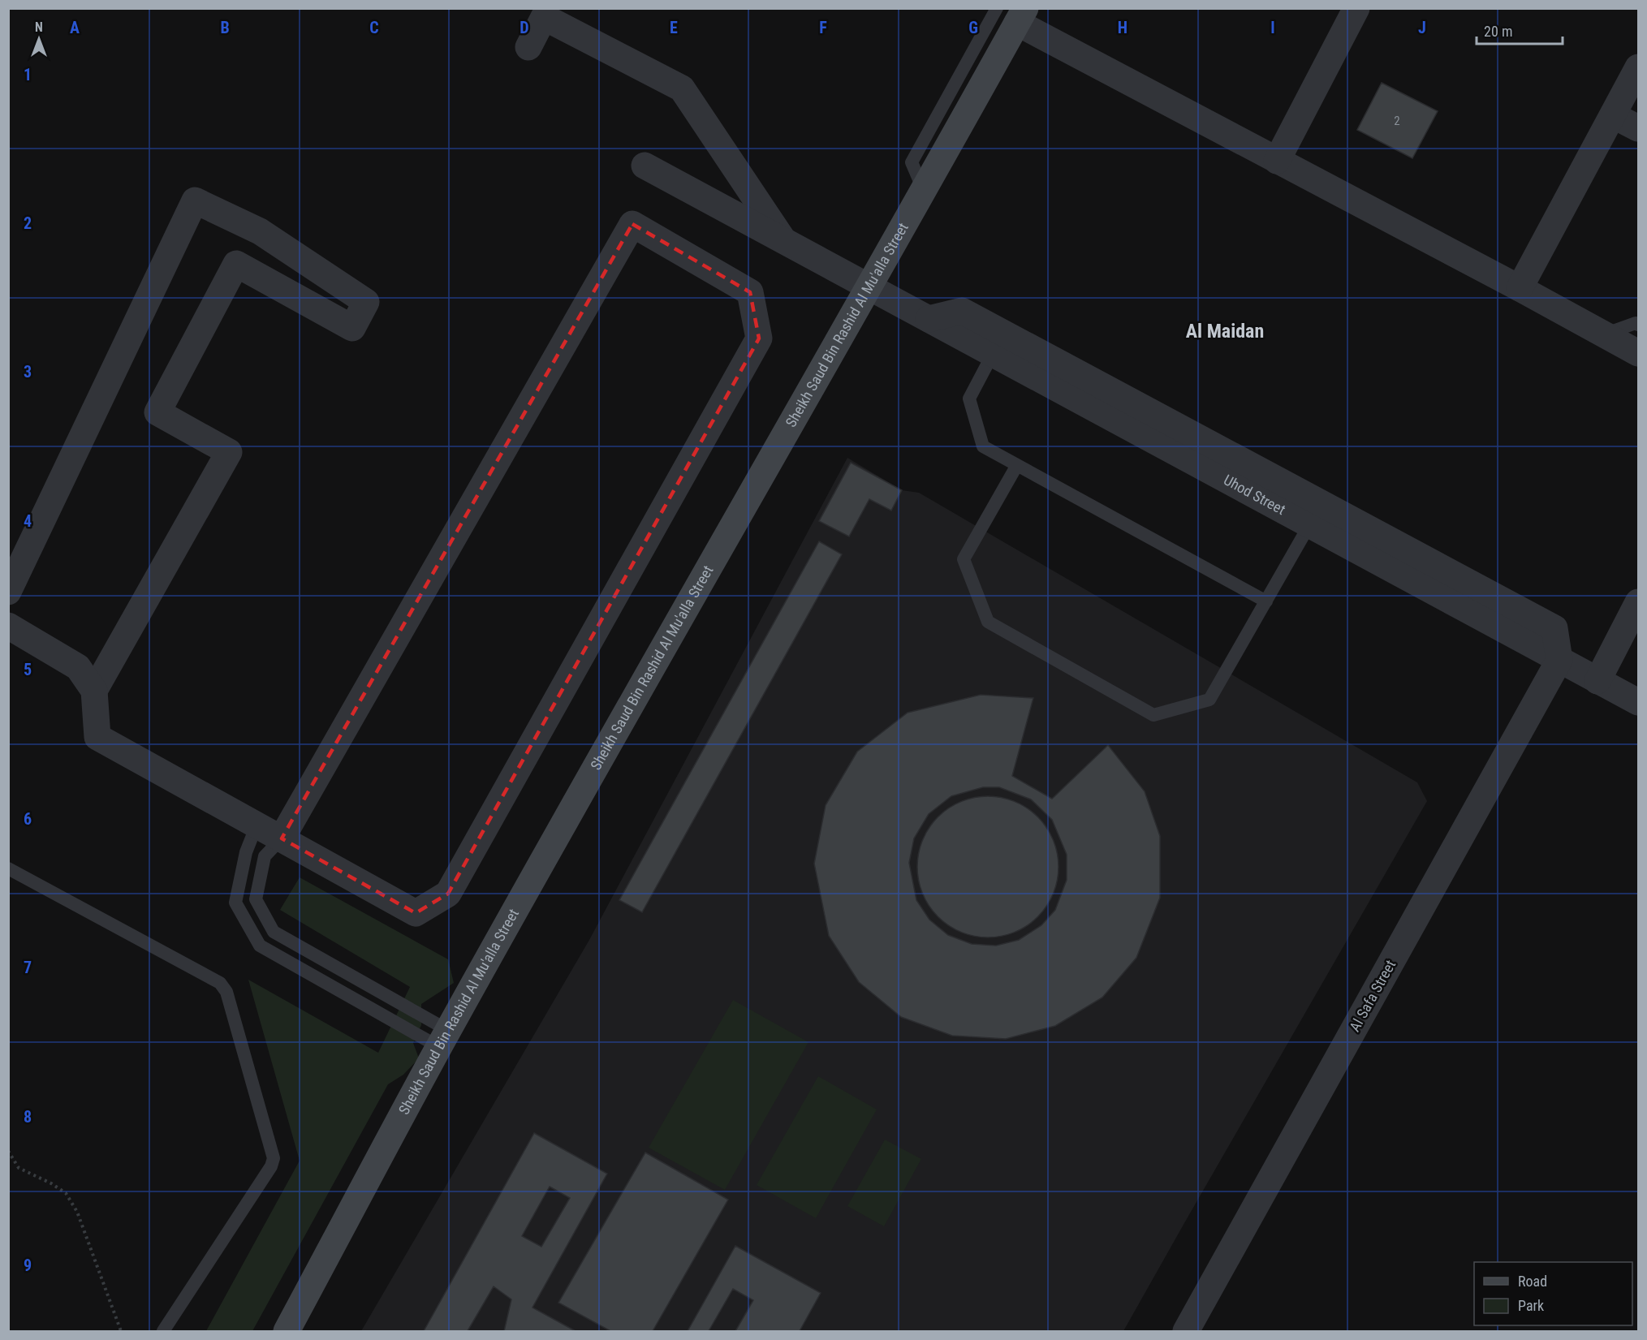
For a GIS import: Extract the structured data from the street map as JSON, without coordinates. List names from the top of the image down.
{
  "streets": {
    "street": ["Sheikh Saud Bin Rashid Al Mu'alla Street", "Uhod Street", "Al Safa Street"]
  },
  "crossings": [
    ["Sheikh Saud Bin Rashid Al Mu'alla Street", "Uhod Street"],
    ["Uhod Street", "Al Safa Street"]
  ],
  "districts": ["Al Maidan"],
  "house_numbers": ["2"],
  "legend": ["Road", "Park"],
  "scale_bar": "20 m",
  "north": "top",
  "grid": {
    "columns": [
      "A",
      "B",
      "C",
      "D",
      "E",
      "F",
      "G",
      "H",
      "I",
      "J"
    ],
    "rows": [
      "1",
      "2",
      "3",
      "4",
      "5",
      "6",
      "7",
      "8",
      "9"
    ]
  }
}
